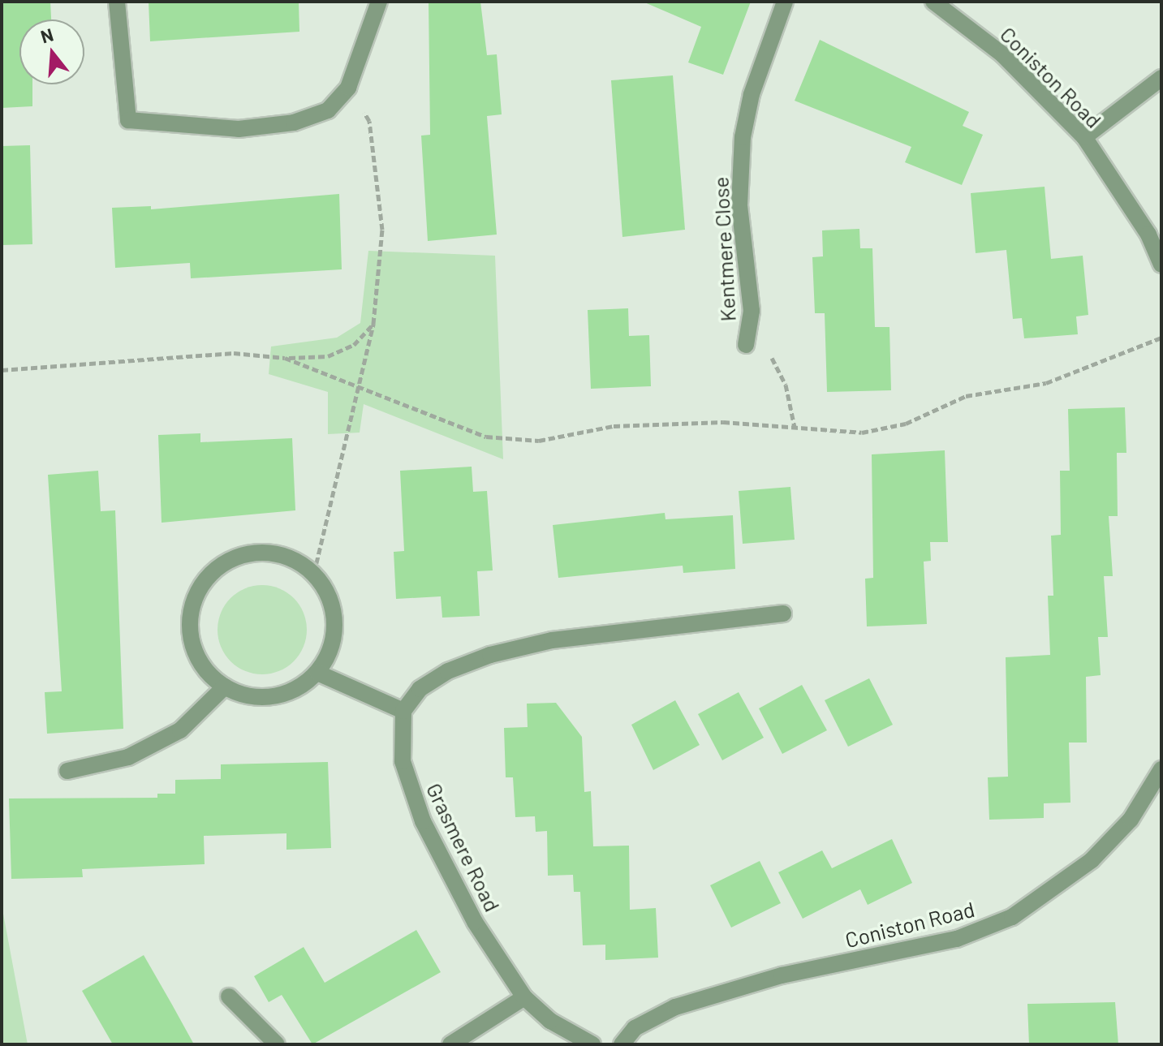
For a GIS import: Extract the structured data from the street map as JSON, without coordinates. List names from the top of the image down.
{
  "streets": {
    "street": ["Coniston Road", "Kentmere Close", "Grasmere Road"]
  },
  "north": "top"
}
